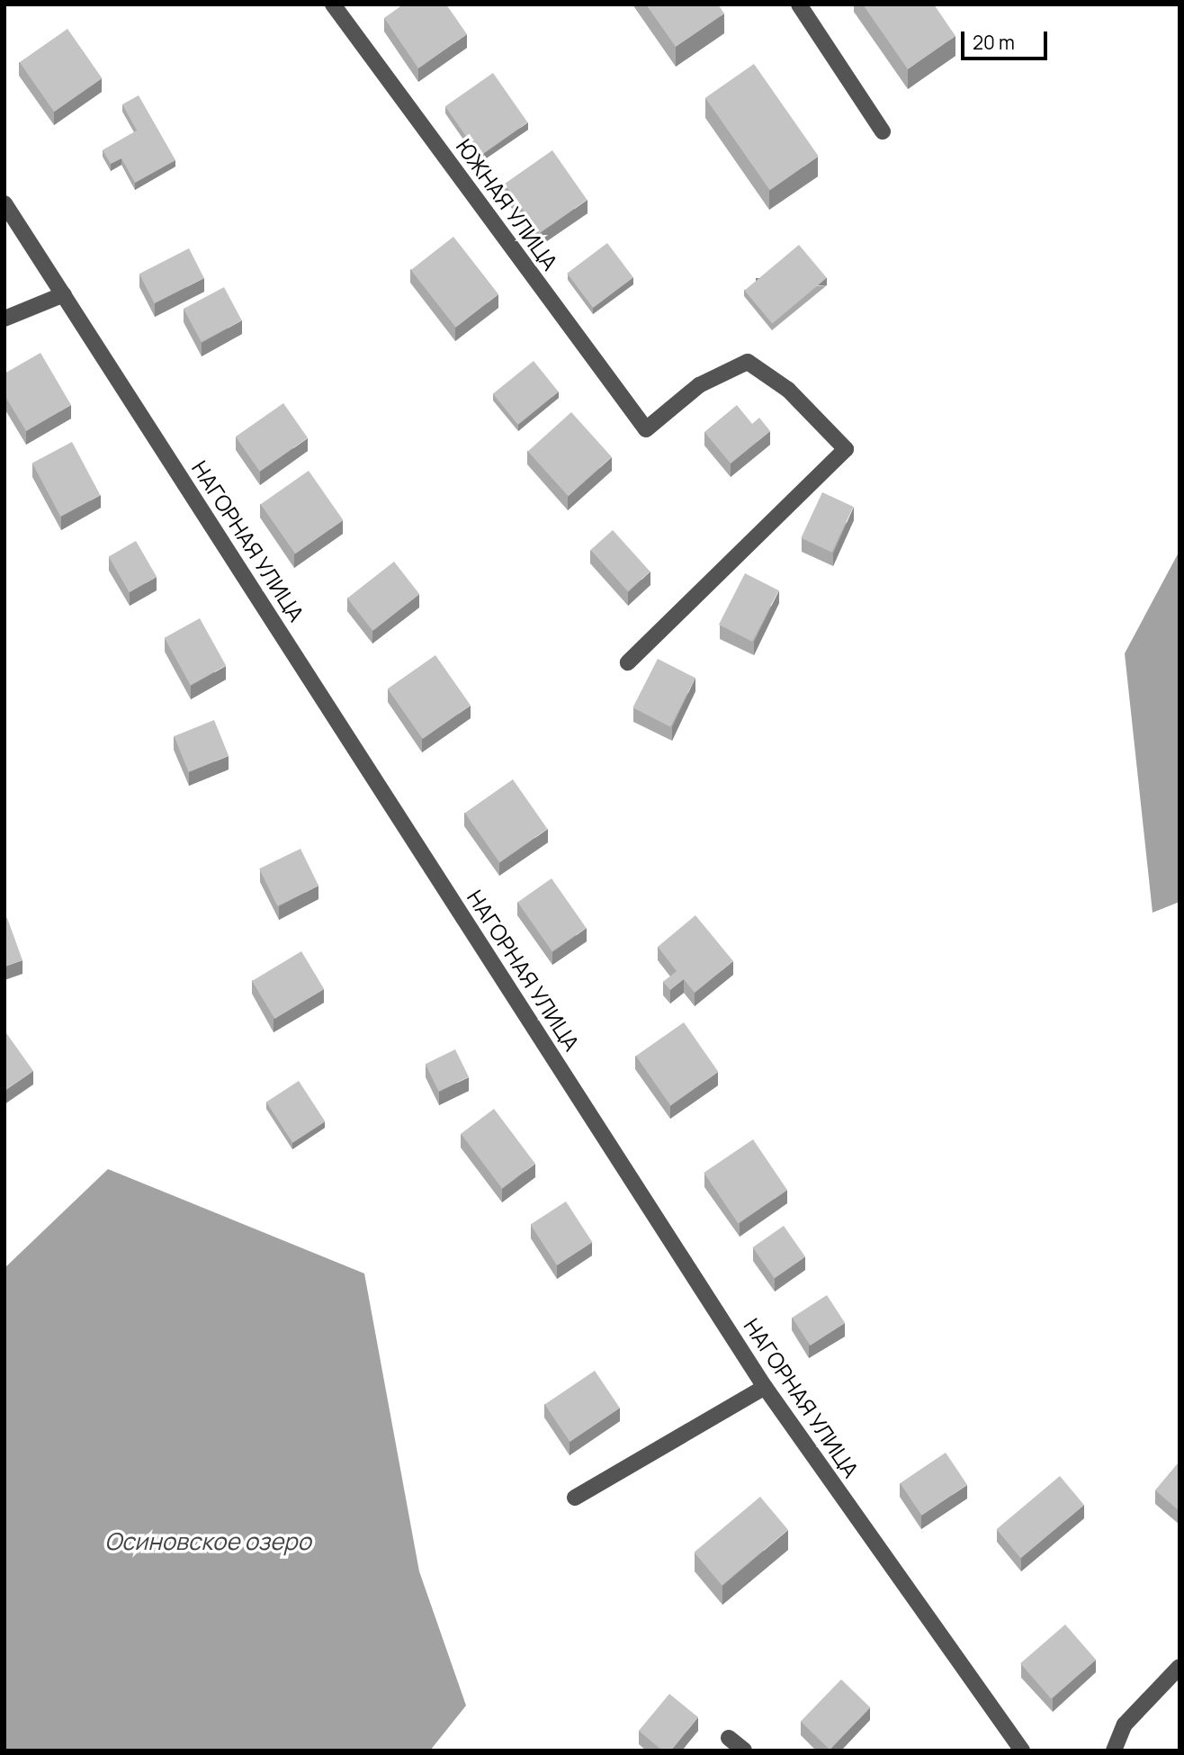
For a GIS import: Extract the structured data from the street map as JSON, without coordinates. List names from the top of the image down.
{
  "streets": {
    "street": ["ЮЖНАЯ УЛИЦА", "НАГОРНАЯ УЛИЦА"]
  },
  "water": ["Осиновское озеро"],
  "scale_bar": "20 m"
}
